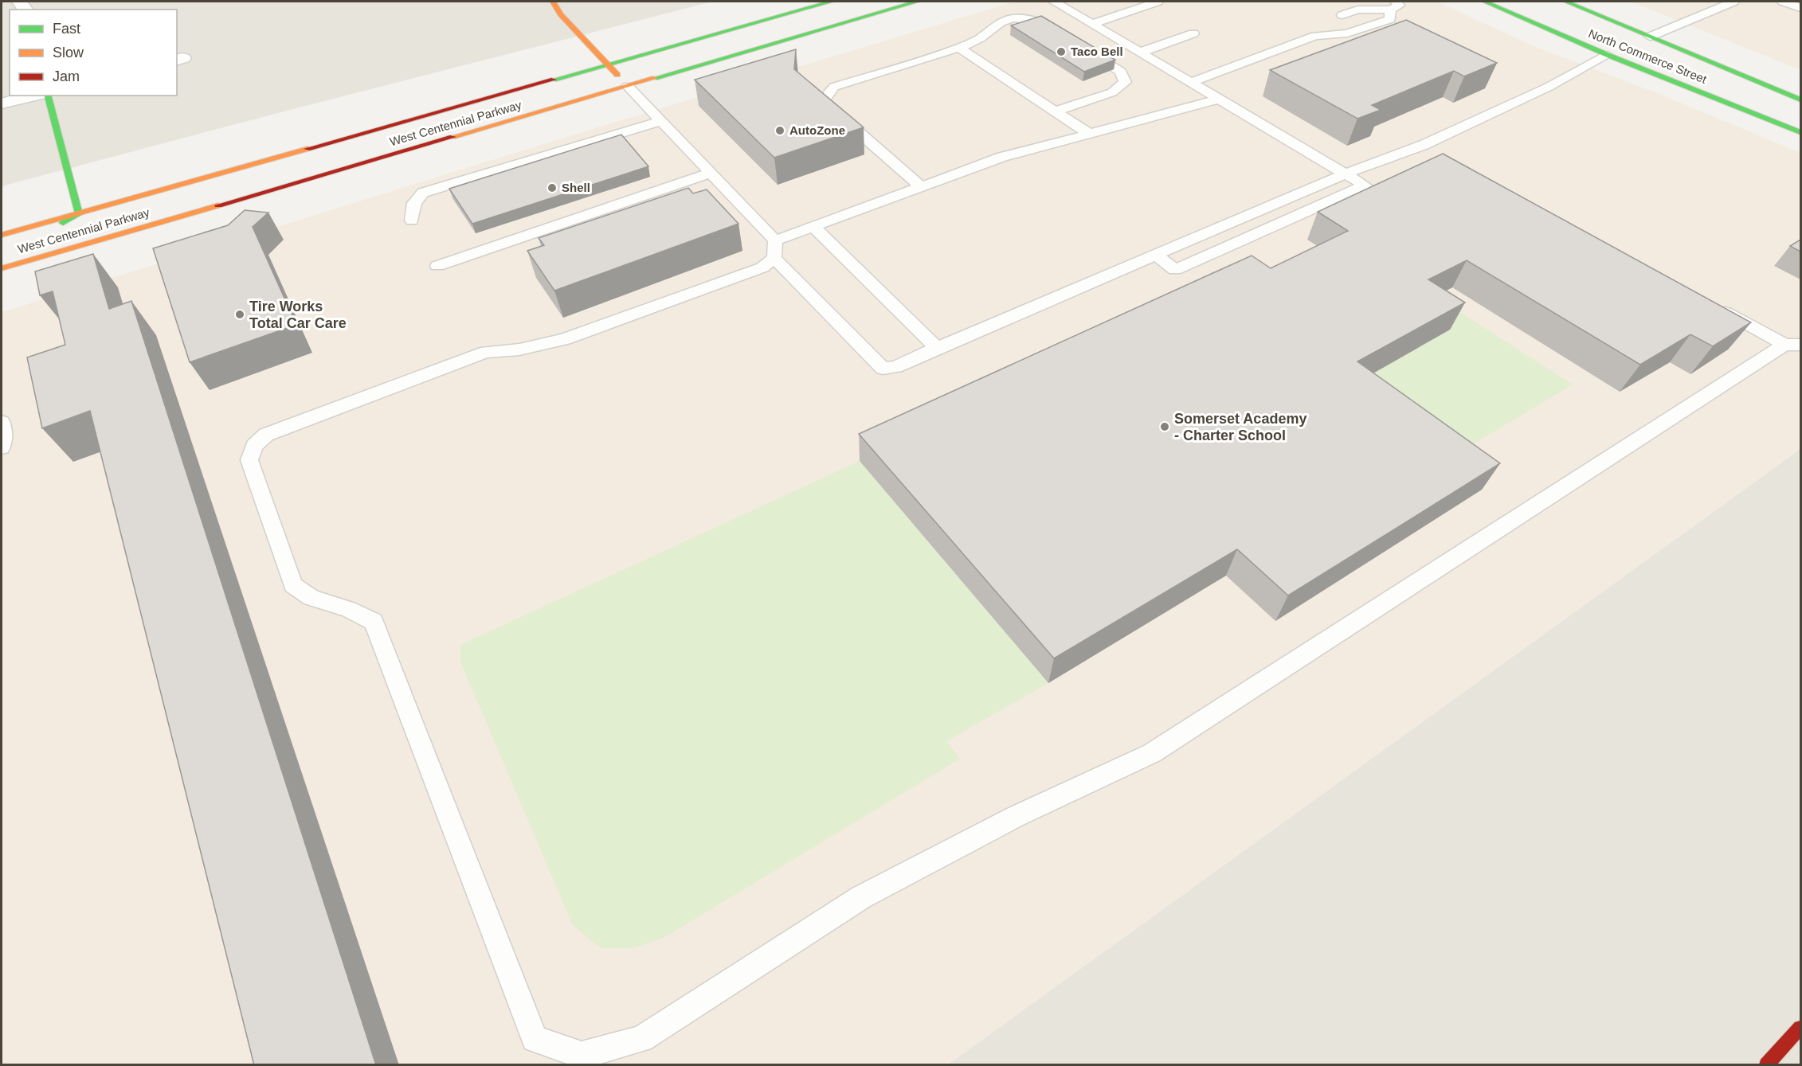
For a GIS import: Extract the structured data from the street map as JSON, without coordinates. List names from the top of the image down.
{
  "streets": {
    "main road": ["North Commerce Street", "West Centennial Parkway"]
  },
  "places": [
    "Taco Bell",
    "AutoZone",
    "Shell",
    "Tire Works Total Car Care",
    "Somerset Academy - Charter School"
  ],
  "legend": ["Fast", "Slow", "Jam"]
}
